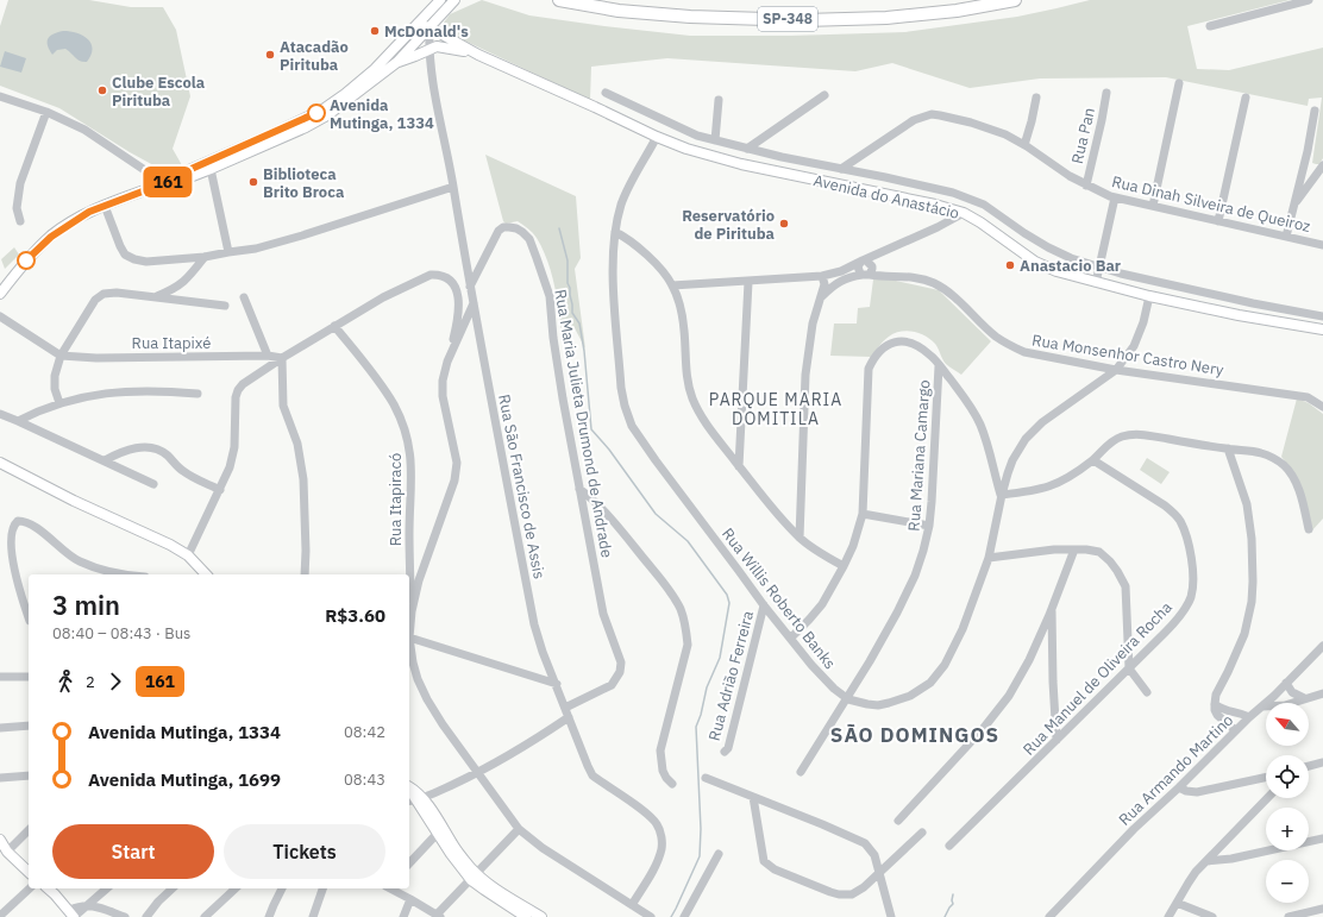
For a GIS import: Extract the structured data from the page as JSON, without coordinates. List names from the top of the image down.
{
  "streets": {
    "highway": ["SP-348"],
    "main road": ["Avenida do Anastácio"],
    "street": [
      "Rua Pan",
      "Rua Dinah Silveira de Queiroz",
      "Rua Itapixé",
      "Rua Monsenhor Castro Nery",
      "Rua Maria Julieta Drumond de Andrade",
      "Rua Mariana Camargo",
      "Rua São Francisco de Assis",
      "Rua Itapiracó",
      "Rua Willis Roberto Banks",
      "Rua Adrião Ferreira",
      "Rua Manuel de Oliveira Rocha",
      "Rua Armando Martino"
    ]
  },
  "crossings": [
    ["Rua Pan", "Rua Dinah Silveira de Queiroz"],
    ["Avenida do Anastácio", "Rua Dinah Silveira de Queiroz"],
    ["Avenida do Anastácio", "Rua São Francisco de Assis"],
    ["Avenida do Anastácio", "Rua Willis Roberto Banks"],
    ["Rua Monsenhor Castro Nery", "Rua Willis Roberto Banks"],
    ["Rua Maria Julieta Drumond de Andrade", "Rua São Francisco de Assis"],
    ["Rua Mariana Camargo", "Rua Willis Roberto Banks"],
    ["Rua Willis Roberto Banks", "Rua Adrião Ferreira"]
  ],
  "districts": ["PARQUE MARIA DOMITILA", "SÃO DOMINGOS"],
  "places": [
    "McDonald's",
    "Atacadão Pirituba",
    "Clube Escola Pirituba",
    "Avenida Mutinga, 1334",
    "Biblioteca Brito Broca",
    "Reservatório de Pirituba",
    "Anastacio Bar"
  ],
  "lines": ["bus line 161"],
  "north": "top left",
  "page": {
    "on_map": "161",
    "heading": ["3 min", "08:40 – 08:43 · Bus", "R$3.60"],
    "legs": ["2", "161"],
    "map_buttons": ["+", "−"],
    "list": [
      {
        "name": "Avenida Mutinga, 1334",
        "value": "08:42"
      },
      {
        "name": "Avenida Mutinga, 1699",
        "value": "08:43"
      }
    ],
    "buttons": ["Start", "Tickets"]
  }
}
